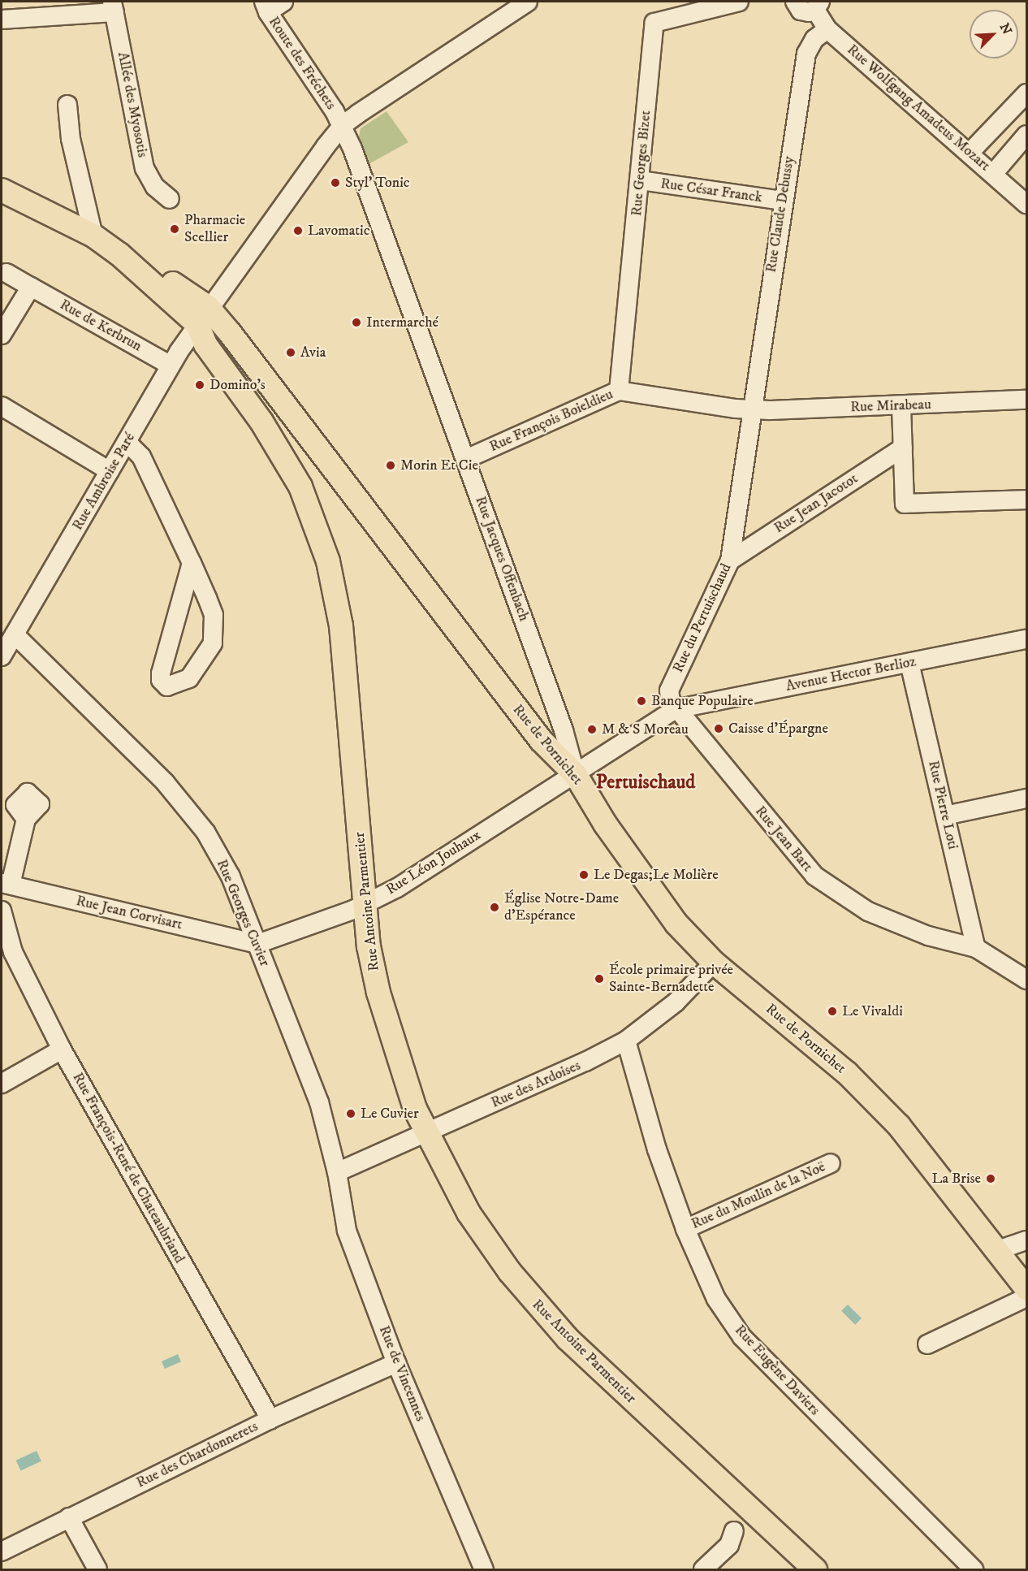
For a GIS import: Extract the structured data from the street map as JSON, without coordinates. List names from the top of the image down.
{
  "streets": {
    "main road": ["Rue de Pornichet", "Rue Antoine Parmentier"],
    "street": [
      "Route des Fréchets",
      "Allée des Myosotis",
      "Rue Wolfgang Amadeus Mozart",
      "Rue Georges Bizet",
      "Rue César Franck",
      "Rue Claude Debussy",
      "Rue de Kerbrun",
      "Rue Mirabeau",
      "Rue François Boieldieu",
      "Rue Ambroise Paré",
      "Rue Jean Jacotot",
      "Rue Jacques Offenbach",
      "Rue du Pertuischaud",
      "Avenue Hector Berlioz",
      "Rue Pierre Loti",
      "Rue Jean Bart",
      "Rue Léon Jouhaux",
      "Rue Jean Corvisart",
      "Rue Georges Cuvier",
      "Rue des Ardoises",
      "Rue François-René de Chateaubriand",
      "Rue du Moulin de la Noë",
      "Rue Eugène Daviers",
      "Rue de Vincennes",
      "Rue des Chardonnerets"
    ]
  },
  "crossings": [
    ["Route des Fréchets", "Rue Ambroise Paré"],
    ["Route des Fréchets", "Rue Jacques Offenbach"],
    ["Rue Wolfgang Amadeus Mozart", "Rue Claude Debussy"],
    ["Rue Georges Bizet", "Rue César Franck"],
    ["Rue Georges Bizet", "Rue François Boieldieu"],
    ["Rue César Franck", "Rue Claude Debussy"],
    ["Rue Claude Debussy", "Rue Mirabeau"],
    ["Rue Claude Debussy", "Rue François Boieldieu"],
    ["Rue Claude Debussy", "Rue du Pertuischaud"],
    ["Rue de Kerbrun", "Rue Ambroise Paré"],
    ["Rue Mirabeau", "Rue François Boieldieu"],
    ["Rue Mirabeau", "Rue du Pertuischaud"],
    ["Rue François Boieldieu", "Rue Jacques Offenbach"],
    ["Rue François Boieldieu", "Rue du Pertuischaud"],
    ["Rue Ambroise Paré", "Rue Jacques Offenbach"],
    ["Rue Ambroise Paré", "Rue de Pornichet"],
    ["Rue Ambroise Paré", "Rue Antoine Parmentier"],
    ["Rue Ambroise Paré", "Rue Georges Cuvier"],
    ["Rue Jean Jacotot", "Rue du Pertuischaud"],
    ["Rue Jacques Offenbach", "Rue de Pornichet"],
    ["Rue Jacques Offenbach", "Rue Léon Jouhaux"],
    ["Rue du Pertuischaud", "Avenue Hector Berlioz"],
    ["Rue du Pertuischaud", "Rue Jean Bart"],
    ["Rue du Pertuischaud", "Rue Léon Jouhaux"],
    ["Avenue Hector Berlioz", "Rue Pierre Loti"],
    ["Avenue Hector Berlioz", "Rue Jean Bart"],
    ["Avenue Hector Berlioz", "Rue Léon Jouhaux"],
    ["Rue de Pornichet", "Rue Léon Jouhaux"],
    ["Rue de Pornichet", "Rue Antoine Parmentier"],
    ["Rue de Pornichet", "Rue des Ardoises"],
    ["Rue Pierre Loti", "Rue Jean Bart"],
    ["Rue Jean Bart", "Rue Léon Jouhaux"],
    ["Rue Léon Jouhaux", "Rue Antoine Parmentier"],
    ["Rue Léon Jouhaux", "Rue Jean Corvisart"],
    ["Rue Léon Jouhaux", "Rue Georges Cuvier"],
    ["Rue Antoine Parmentier", "Rue des Ardoises"],
    ["Rue Jean Corvisart", "Rue Georges Cuvier"],
    ["Rue Georges Cuvier", "Rue des Ardoises"],
    ["Rue Georges Cuvier", "Rue de Vincennes"],
    ["Rue des Ardoises", "Rue Eugène Daviers"],
    ["Rue des Ardoises", "Rue de Vincennes"],
    ["Rue François-René de Chateaubriand", "Rue des Chardonnerets"],
    ["Rue du Moulin de la Noë", "Rue Eugène Daviers"],
    ["Rue de Vincennes", "Rue des Chardonnerets"]
  ],
  "districts": ["Pertuischaud"],
  "places": [
    "Styl' Tonic",
    "Pharmacie Scellier",
    "Lavomatic",
    "Intermarché",
    "Avia",
    "Domino's",
    "Morin Et Cie",
    "Banque Populaire",
    "Caisse d'Épargne",
    "M & S Moreau",
    "Le Degas;Le Molière",
    "Église Notre-Dame d'Espérance",
    "École primaire privée Sainte-Bernadette",
    "Le Vivaldi",
    "Le Cuvier",
    "La Brise"
  ],
  "north": "top right"
}
